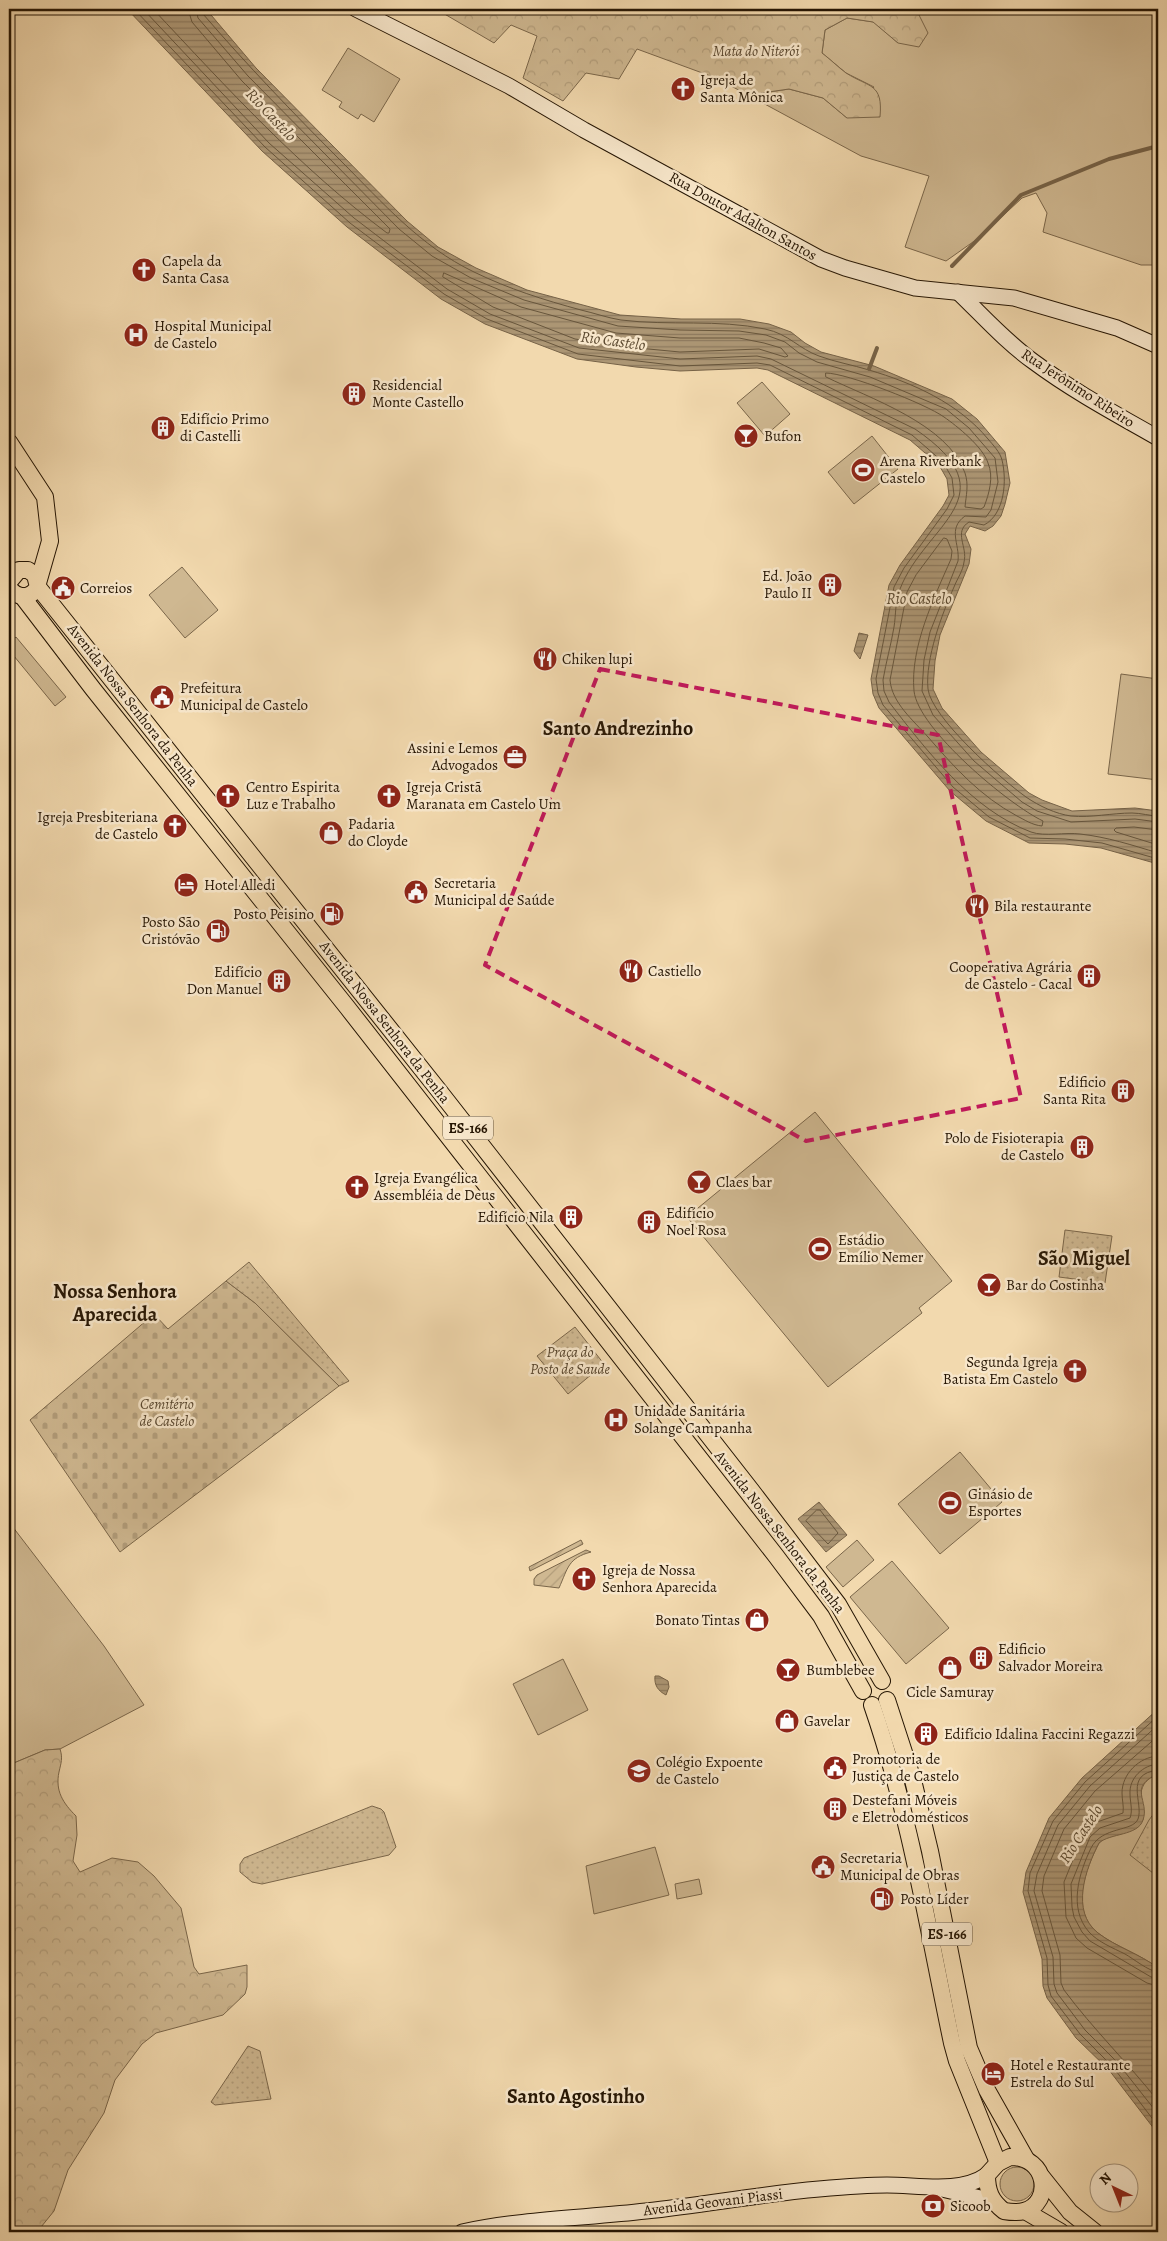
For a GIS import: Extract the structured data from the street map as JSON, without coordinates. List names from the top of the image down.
{
  "streets": {
    "main road": [
      "Rua Doutor Adalton Santos",
      "Rua Jerônimo Ribeiro",
      "Avenida Nossa Senhora da Penha",
      "ES-166",
      "Avenida Geovani Piassi"
    ]
  },
  "crossings": [
    ["Rua Doutor Adalton Santos", "Rua Jerônimo Ribeiro"],
    ["Avenida Nossa Senhora da Penha", "ES-166"],
    ["ES-166", "Avenida Geovani Piassi"]
  ],
  "districts": [
    "Santo Andrezinho",
    "São Miguel",
    "Nossa Senhora Aparecida",
    "Santo Agostinho"
  ],
  "water": ["Rio Castelo"],
  "parks": ["Mata do Niterói", "Praça do Posto de Saude", "Cemitério de Castelo"],
  "places": {
    "church": [
      "Igreja de Santa Mônica",
      "Capela da Santa Casa",
      "Centro Espirita Luz e Trabalho",
      "Igreja Cristã Maranata em Castelo Um",
      "Igreja Presbiteriana de Castelo",
      "Igreja Evangélica Assembléia de Deus",
      "Segunda Igreja Batista Em Castelo",
      "Igreja de Nossa Senhora Aparecida"
    ],
    "hospital": ["Hospital Municipal de Castelo", "Unidade Sanitária Solange Campanha"],
    "building": [
      "Residencial Monte Castello",
      "Edifício Primo di Castelli",
      "Ed. João Paulo II",
      "Cooperativa Agrária de Castelo - Cacal",
      "Edifício Don Manuel",
      "Edificio Santa Rita",
      "Polo de Fisioterapia de Castelo",
      "Edifício Nila",
      "Edifício Noel Rosa",
      "Edificio Salvador Moreira",
      "Edifício Idalina Faccini Regazzi",
      "Destefani Móveis e Eletrodomésticos"
    ],
    "bar": [
      "Bufon",
      "Claes bar",
      "Bar do Costinha",
      "Bumblebee"
    ],
    "sports": ["Arena Riverbank Castelo", "Estádio Emílio Nemer", "Ginásio de Esportes"],
    "public building": [
      "Correios",
      "Prefeitura Municipal de Castelo",
      "Secretaria Municipal de Saúde",
      "Promotoria de Justiça de Castelo",
      "Secretaria Municipal de Obras"
    ],
    "restaurant": ["Chiken lupi", "Bila restaurante", "Castiello"],
    "office": ["Assini e Lemos Advogados"],
    "shop": [
      "Padaria do Cloyde",
      "Bonato Tintas",
      "Cicle Samuray",
      "Gavelar"
    ],
    "hotel": ["Hotel Alledi", "Hotel e Restaurante Estrela do Sul"],
    "fuel station": ["Posto Peisino", "Posto São Cristóvão", "Posto Líder"],
    "school or university": ["Colégio Expoente de Castelo"],
    "bank": ["Sicoob"]
  },
  "north": "top left"
}
